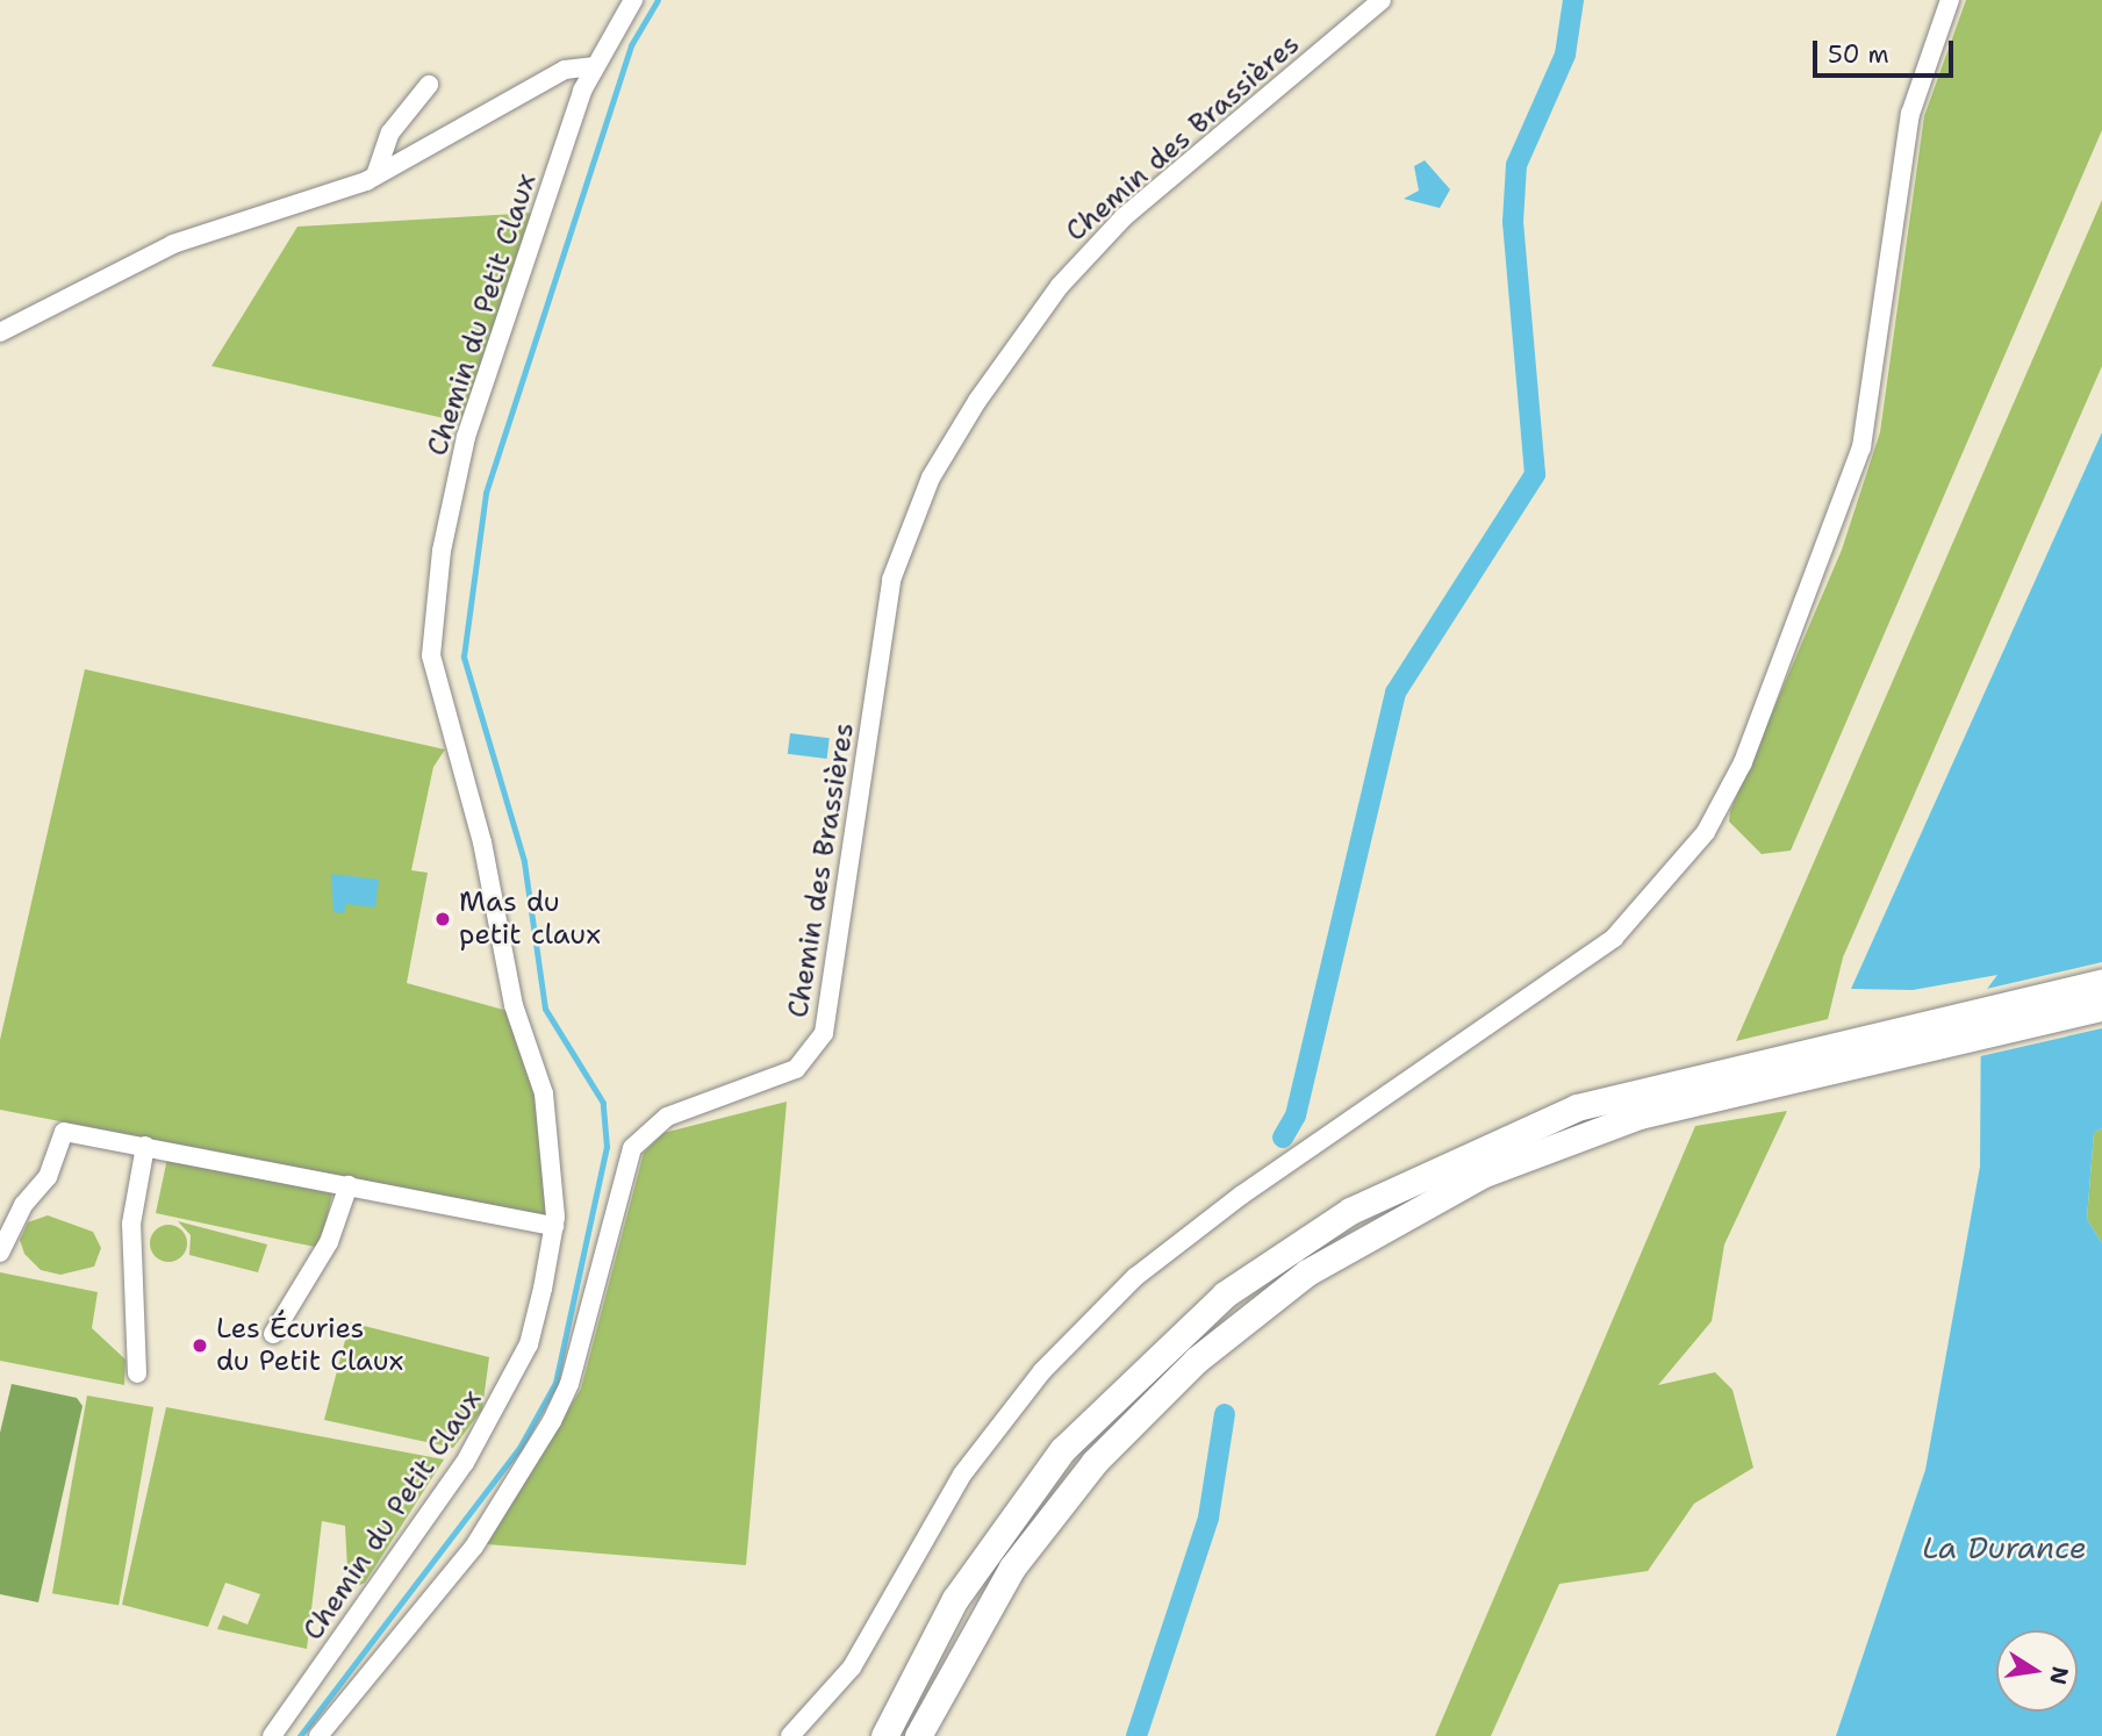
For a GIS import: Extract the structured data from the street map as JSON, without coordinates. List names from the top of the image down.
{
  "streets": {
    "street": ["Chemin des Brassières", "Chemin du Petit Claux"]
  },
  "water": ["La Durance"],
  "places": ["Mas du petit claux", "Les Écuries du Petit Claux"],
  "scale_bar": "50 m",
  "north": "right"
}
